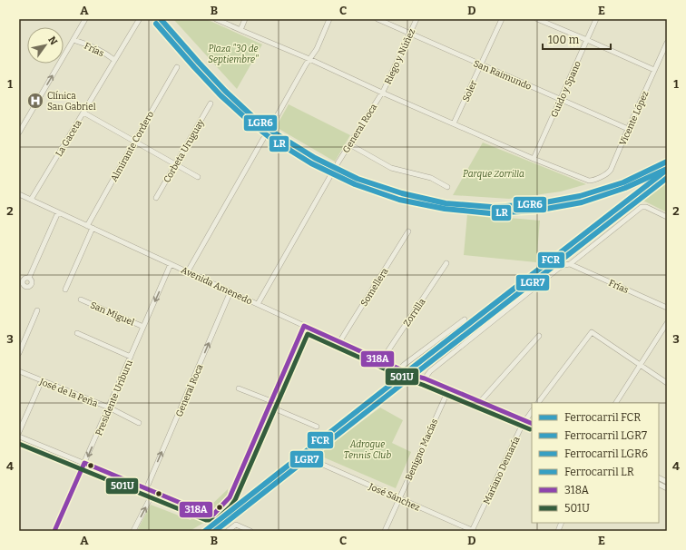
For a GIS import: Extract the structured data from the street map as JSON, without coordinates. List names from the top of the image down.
{
  "streets": {
    "street": [
      "Frías",
      "Riego y Núñez",
      "San Raimundo",
      "Guido y Spano",
      "Soler",
      "Vicente López",
      "General Roca",
      "La Gaceta",
      "Almirante Cordero",
      "Corbeta Uruguay",
      "Avenida Amenedo",
      "Somellera",
      "Zorrilla",
      "San Miguel",
      "José de la Peña",
      "Presidente Uriburu",
      "Benigno Macías",
      "Mariano Demaría",
      "José Sánchez"
    ]
  },
  "crossings": [
    ["Frías", "La Gaceta"],
    ["Riego y Núñez", "San Raimundo"],
    ["Riego y Núñez", "General Roca"],
    ["San Raimundo", "Guido y Spano"],
    ["San Raimundo", "Soler"],
    ["San Raimundo", "Vicente López"],
    ["Guido y Spano", "Vicente López"],
    ["General Roca", "Avenida Amenedo"],
    ["La Gaceta", "Avenida Amenedo"],
    ["Almirante Cordero", "Avenida Amenedo"],
    ["Avenida Amenedo", "Somellera"],
    ["Avenida Amenedo", "Zorrilla"],
    ["Avenida Amenedo", "Presidente Uriburu"],
    ["Avenida Amenedo", "Benigno Macías"],
    ["Avenida Amenedo", "Mariano Demaría"],
    ["San Miguel", "Presidente Uriburu"],
    ["José de la Peña", "Presidente Uriburu"],
    ["Benigno Macías", "José Sánchez"],
    ["Mariano Demaría", "José Sánchez"]
  ],
  "one_way": ["General Roca", "Presidente Uriburu"],
  "parks": ["Plaza \"30 de Septiembre\"", "Parque Zorrilla", "Adrogue Tennis Club"],
  "places": {
    "hospital": ["Clínica San Gabriel"]
  },
  "lines": [
    "rail line LGR6",
    "rail line LR",
    "rail line FCR",
    "rail line LGR7",
    "transit line 318A",
    "transit line 501U"
  ],
  "legend": [
    "Ferrocarril FCR",
    "Ferrocarril LGR7",
    "Ferrocarril LGR6",
    "Ferrocarril LR",
    "318A",
    "501U"
  ],
  "scale_bar": "100 m",
  "north": "top right",
  "grid": {
    "columns": [
      "A",
      "B",
      "C",
      "D",
      "E"
    ],
    "rows": [
      "1",
      "2",
      "3",
      "4"
    ]
  }
}
